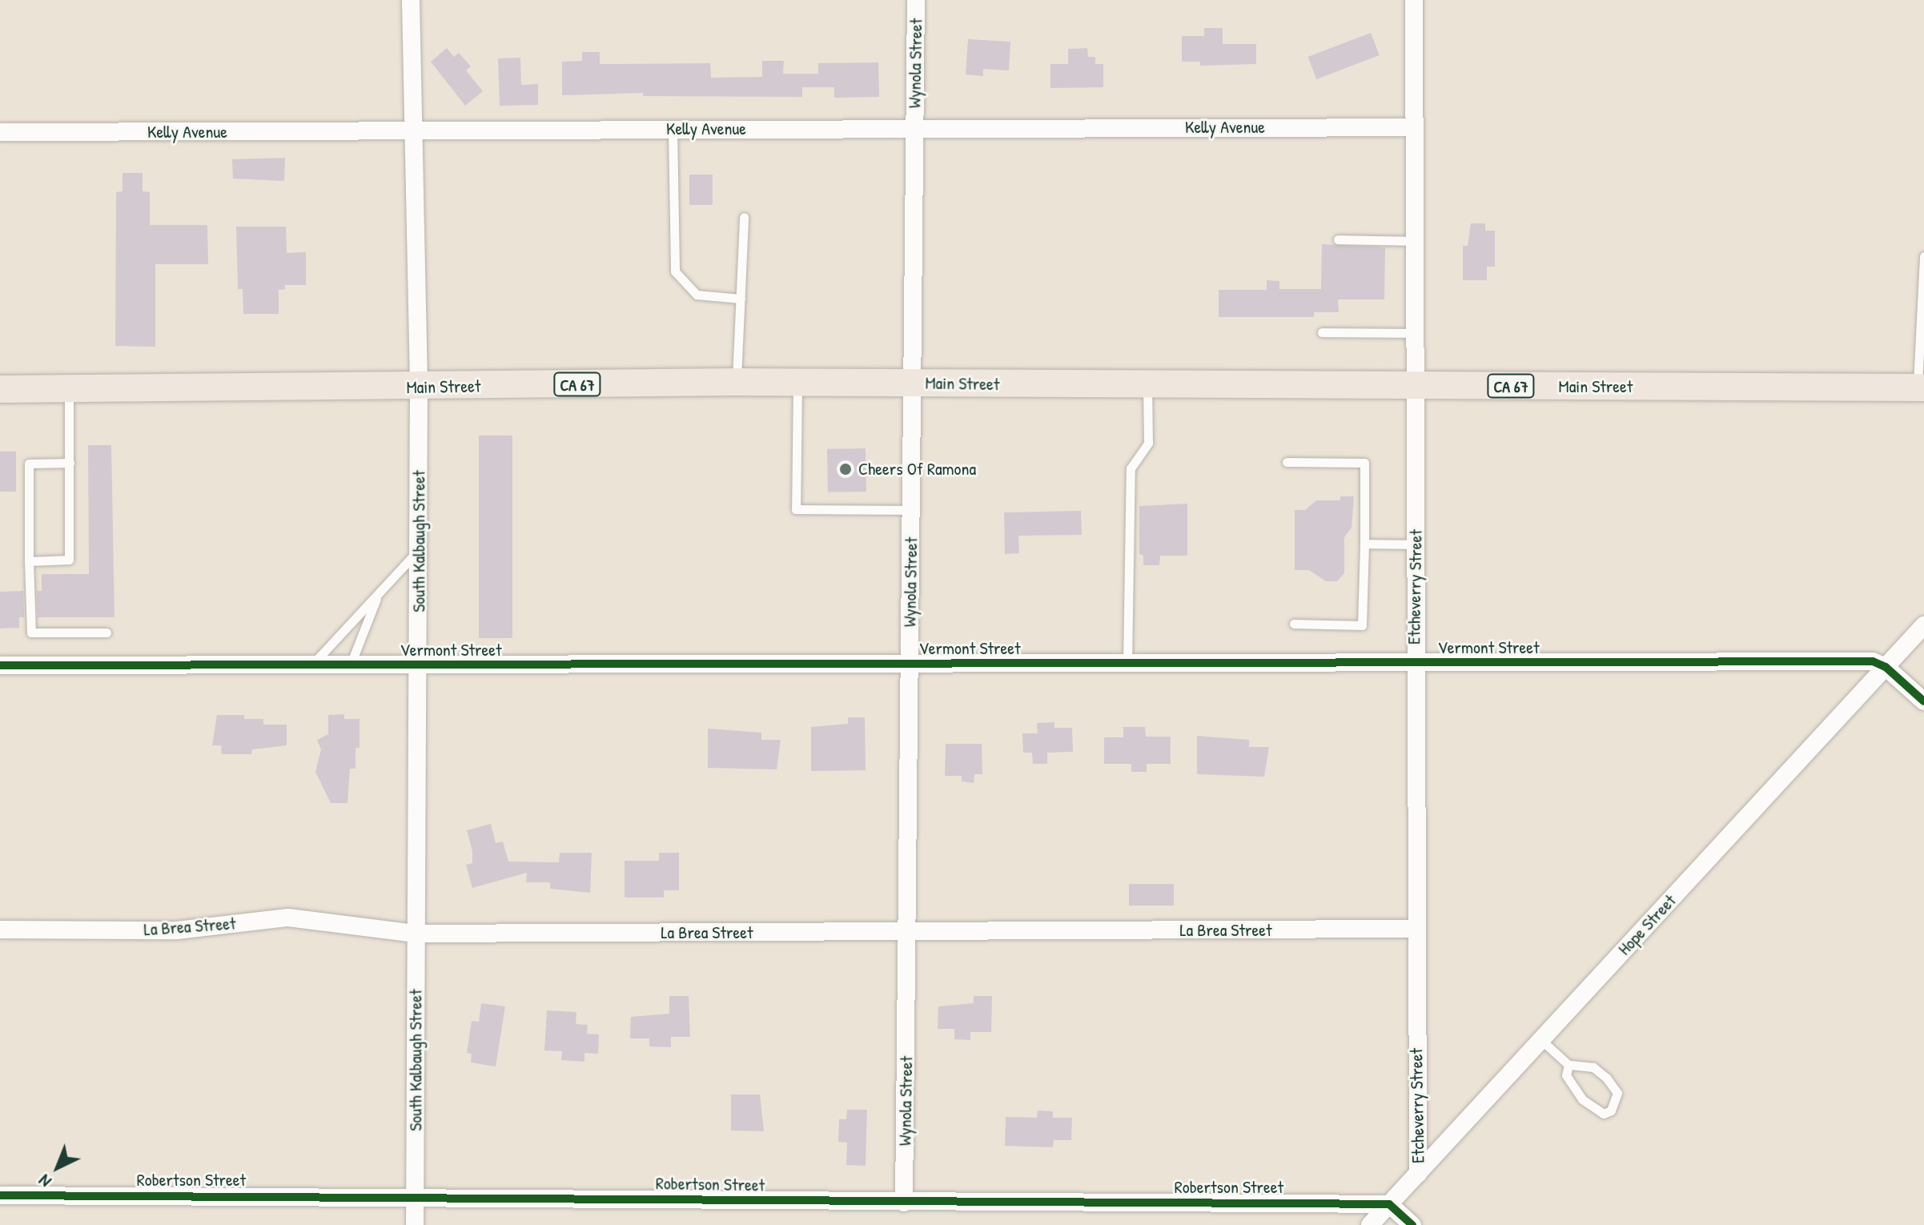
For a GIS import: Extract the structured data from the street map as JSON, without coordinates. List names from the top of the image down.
{
  "streets": {
    "main road": ["Main Street", "CA 67"],
    "street": [
      "Wynola Street",
      "Kelly Avenue",
      "South Kalbaugh Street",
      "Etcheverry Street",
      "Vermont Street",
      "Hope Street",
      "La Brea Street",
      "Robertson Street"
    ]
  },
  "crossings": [
    ["Wynola Street", "Kelly Avenue"],
    ["Wynola Street", "Main Street"],
    ["Wynola Street", "Vermont Street"],
    ["Wynola Street", "La Brea Street"],
    ["Wynola Street", "Robertson Street"],
    ["Kelly Avenue", "South Kalbaugh Street"],
    ["Kelly Avenue", "Etcheverry Street"],
    ["Main Street", "South Kalbaugh Street"],
    ["Main Street", "Etcheverry Street"],
    ["South Kalbaugh Street", "Vermont Street"],
    ["South Kalbaugh Street", "La Brea Street"],
    ["South Kalbaugh Street", "Robertson Street"],
    ["Etcheverry Street", "Vermont Street"],
    ["Etcheverry Street", "Hope Street"],
    ["Etcheverry Street", "La Brea Street"],
    ["Vermont Street", "Hope Street"],
    ["Hope Street", "Robertson Street"]
  ],
  "places": ["Cheers Of Ramona"],
  "north": "bottom left"
}
